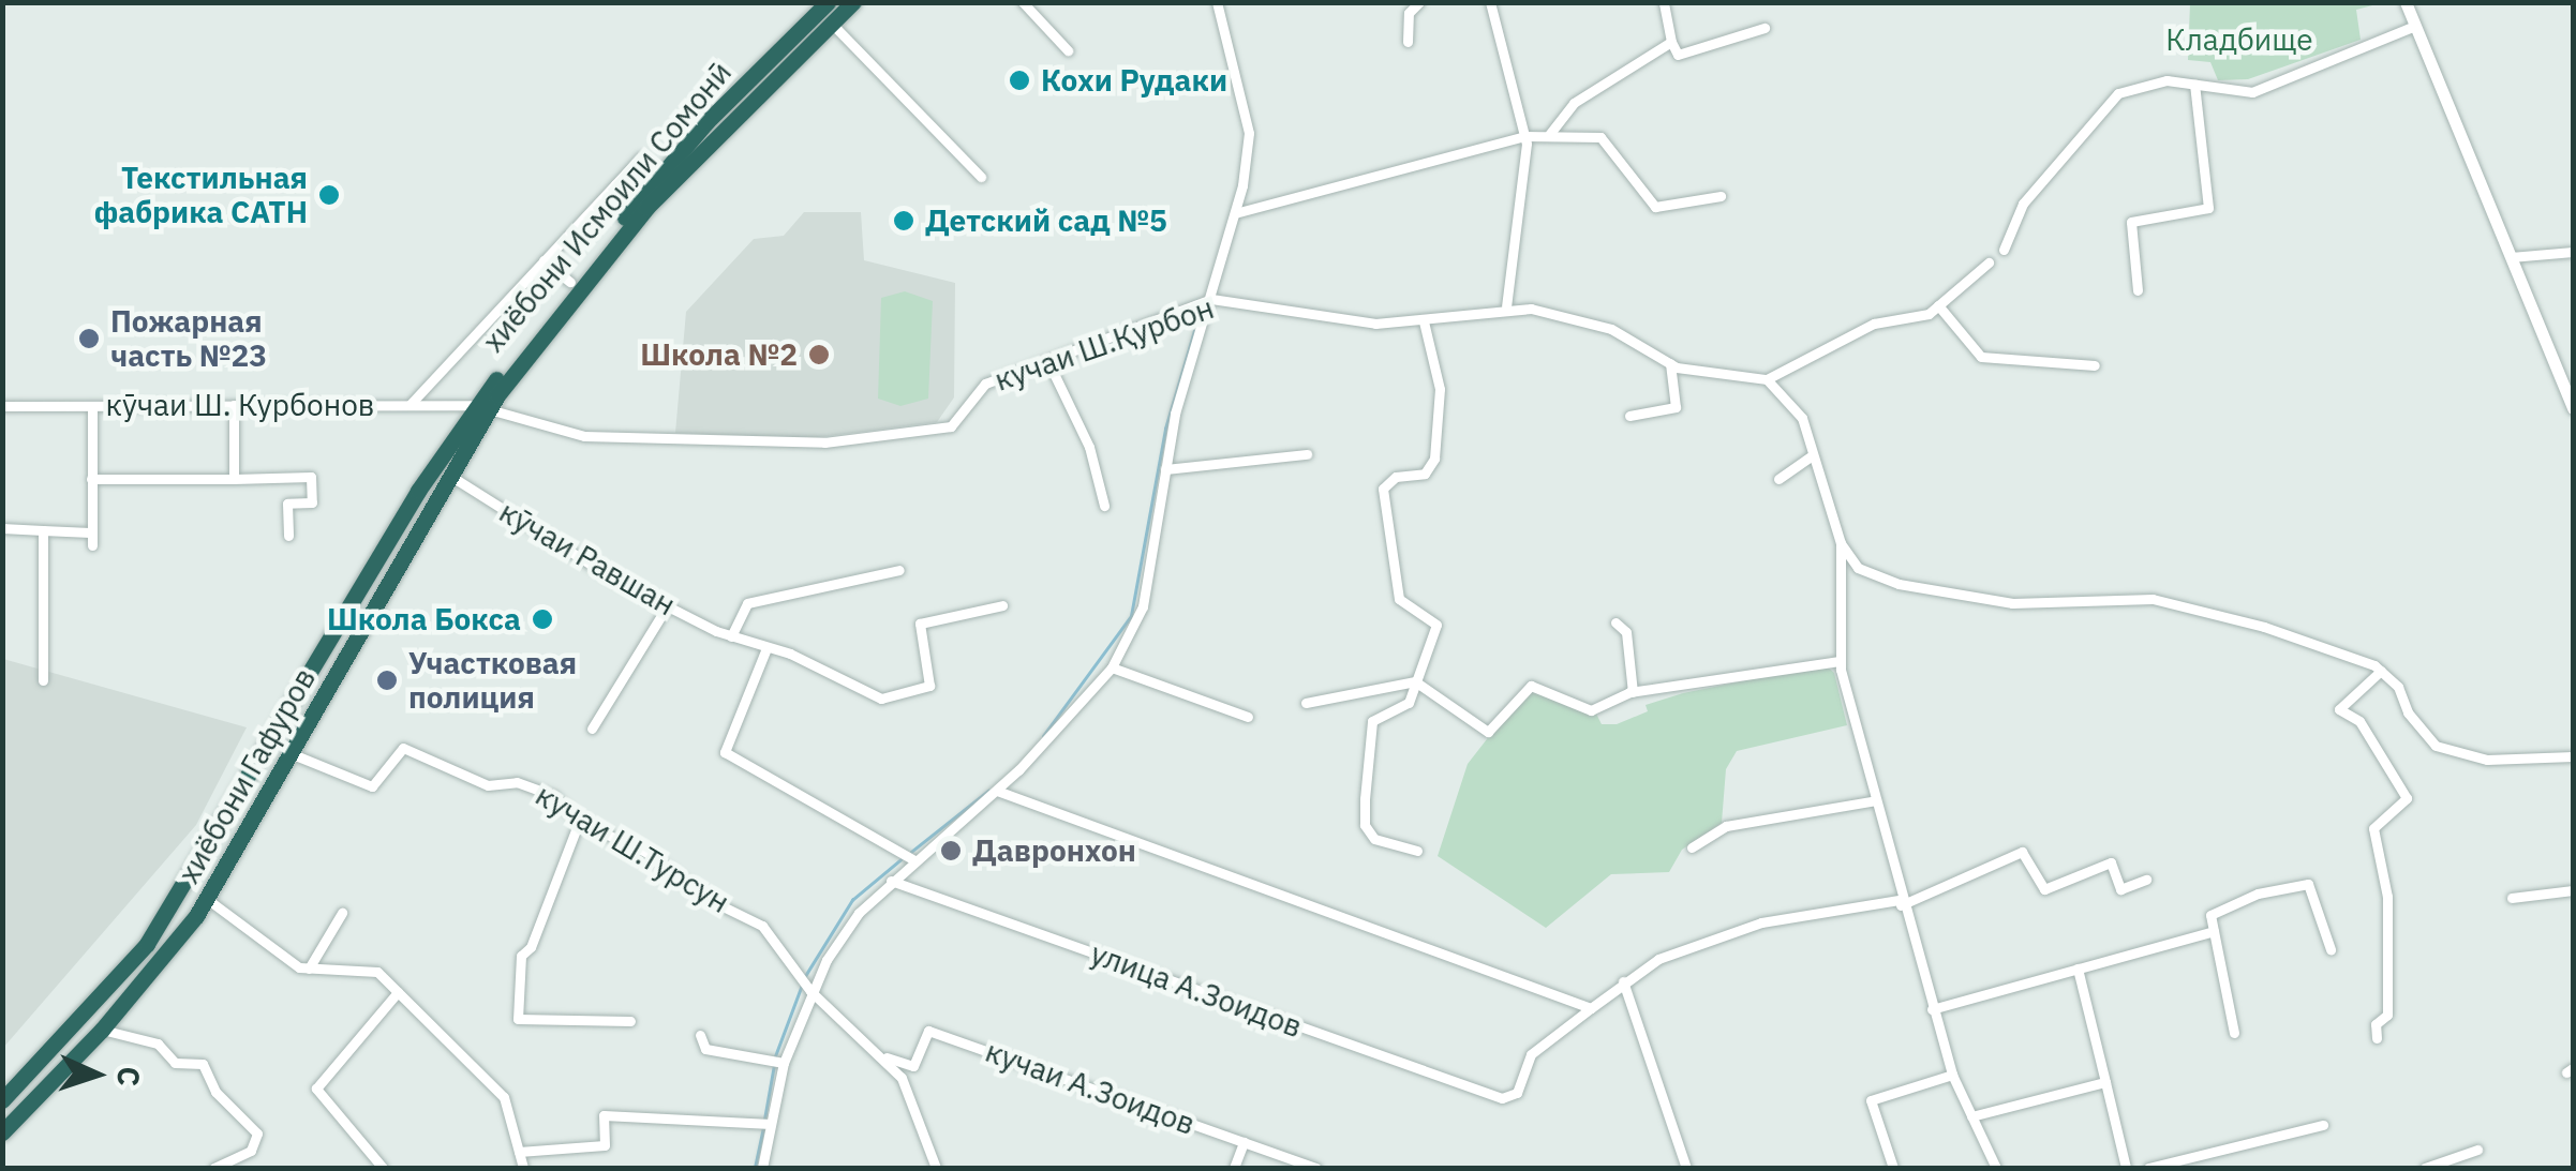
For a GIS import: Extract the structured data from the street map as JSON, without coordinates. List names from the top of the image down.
{
  "streets": {
    "highway": ["хиёбони Исмоили Сомонӣ", "хиёбони Гафуров"],
    "street": [
      "кучаи Ш.Қурбон",
      "кӯчаи Ш. Курбонов",
      "кӯчаи Равшан",
      "кучаи Ш.Турсун",
      "улица А.Зоидов",
      "кучаи А.Зоидов"
    ]
  },
  "crossings": [
    ["хиёбони Исмоили Сомонӣ", "кучаи Ш.Қурбон"],
    ["хиёбони Исмоили Сомонӣ", "кӯчаи Ш. Курбонов"],
    ["хиёбони Исмоили Сомонӣ", "хиёбони Гафуров"],
    ["кучаи Ш.Қурбон", "кӯчаи Ш. Курбонов"],
    ["кучаи Ш.Қурбон", "хиёбони Гафуров"],
    ["кӯчаи Ш. Курбонов", "хиёбони Гафуров"],
    ["кӯчаи Равшан", "хиёбони Гафуров"],
    ["хиёбони Гафуров", "кучаи Ш.Турсун"],
    ["кучаи Ш.Турсун", "кучаи А.Зоидов"]
  ],
  "parks": ["Кладбище"],
  "places": [
    "Кохи Рудаки",
    "Текстильная фабрика САТН",
    "Детский сад №5",
    "Пожарная часть №23",
    "Школа №2",
    "Школа Бокса",
    "Участковая полиция",
    "Давронхон"
  ],
  "north": "right"
}
